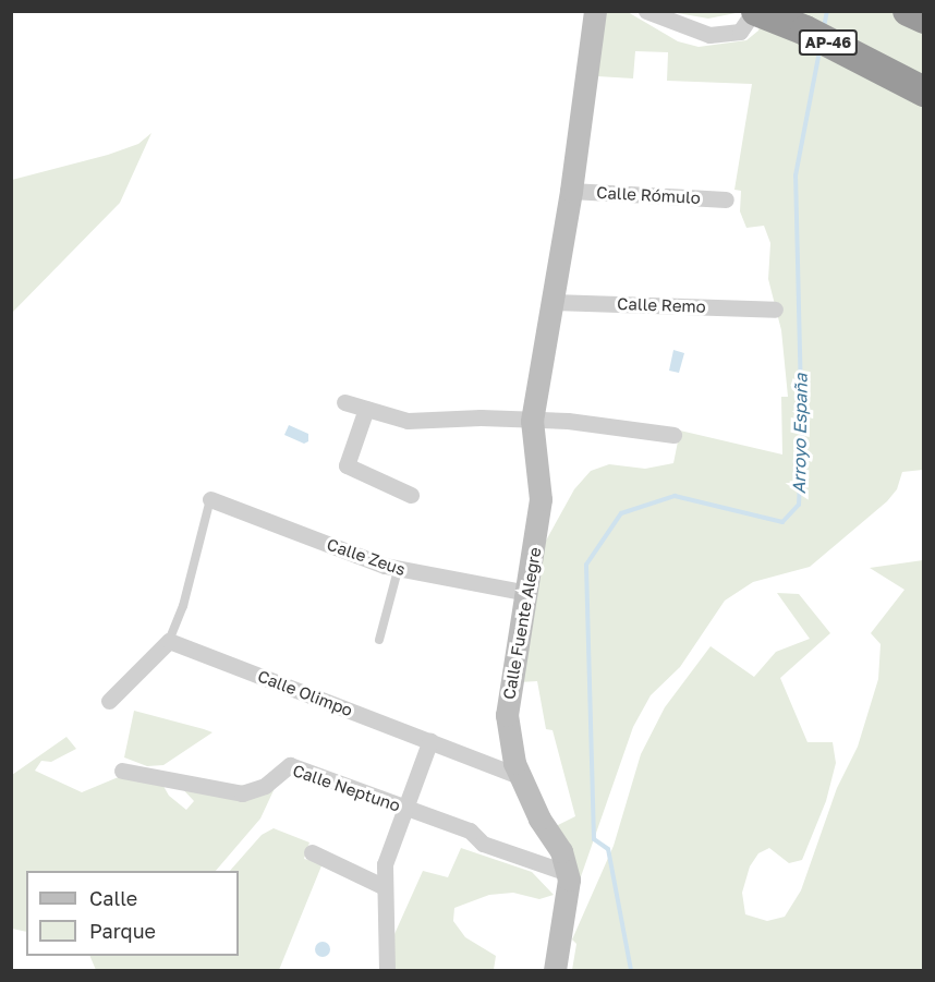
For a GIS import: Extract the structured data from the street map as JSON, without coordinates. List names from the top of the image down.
{
  "streets": {
    "highway": ["AP-46"],
    "street": [
      "Calle Rómulo",
      "Calle Remo",
      "Calle Zeus",
      "Calle Fuente Alegre",
      "Calle Olimpo",
      "Calle Neptuno"
    ]
  },
  "crossings": [
    ["Calle Rómulo", "Calle Fuente Alegre"],
    ["Calle Remo", "Calle Fuente Alegre"],
    ["Calle Zeus", "Calle Fuente Alegre"],
    ["Calle Fuente Alegre", "Calle Olimpo"],
    ["Calle Fuente Alegre", "Calle Neptuno"]
  ],
  "water": ["Arroyo España"],
  "legend": ["Calle", "Parque"]
}
